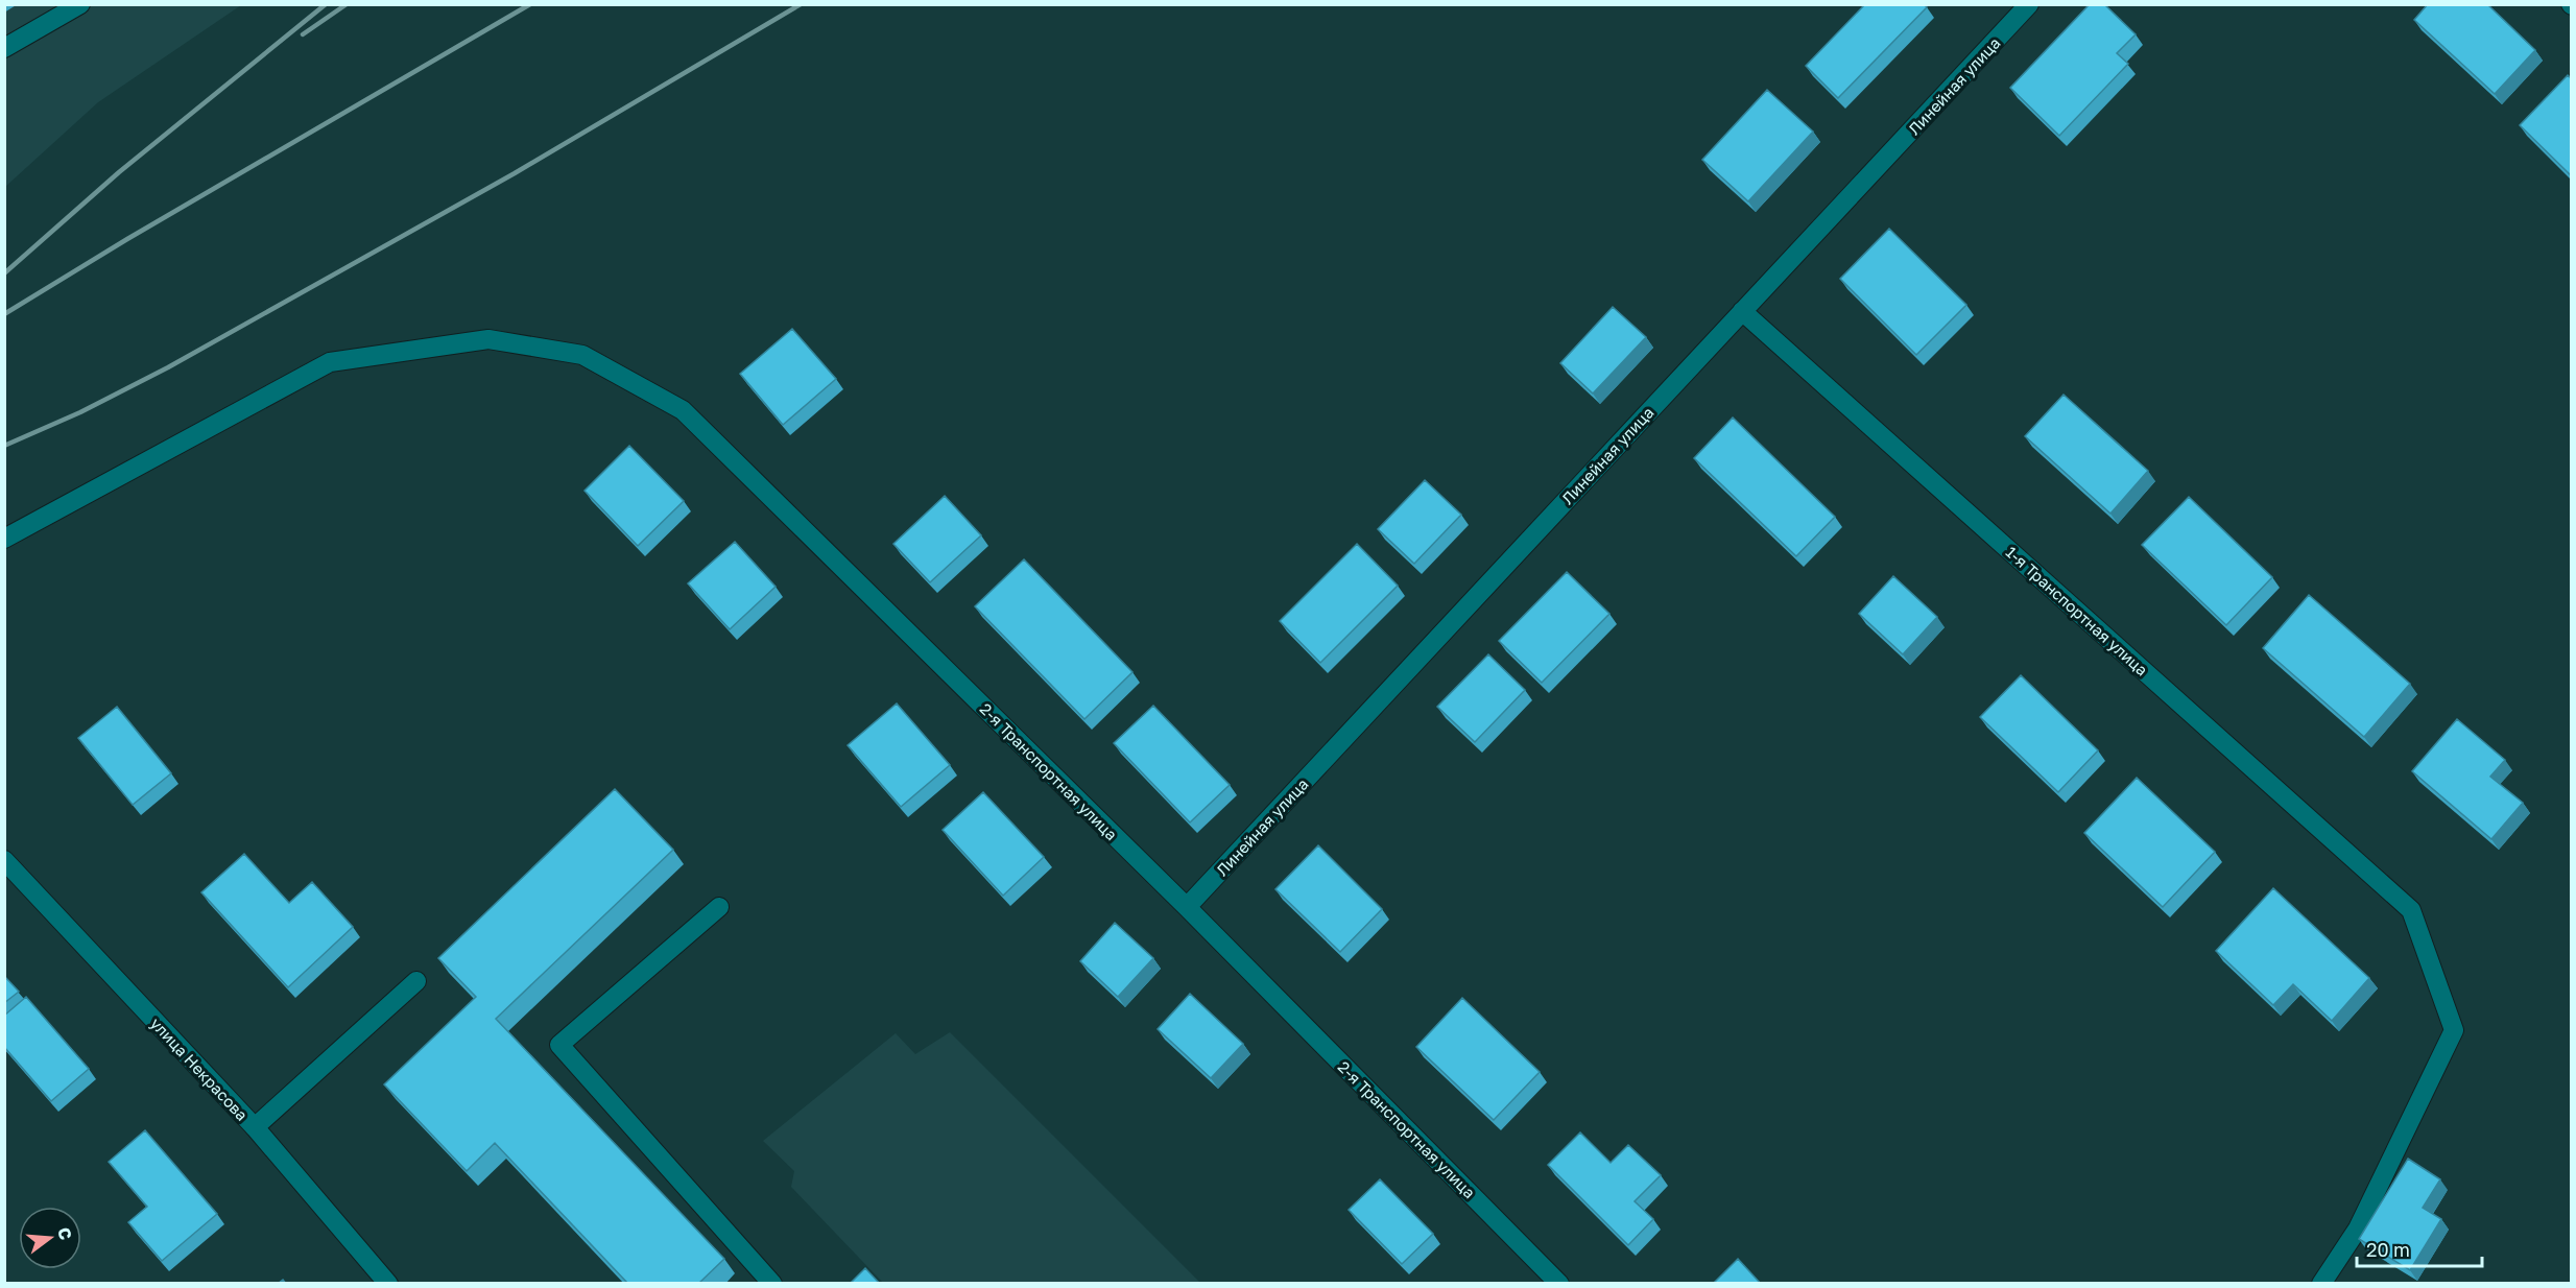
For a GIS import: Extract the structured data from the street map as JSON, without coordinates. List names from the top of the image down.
{
  "streets": {
    "street": [
      "Линейная улица",
      "1-я Транспортная улица",
      "2-я Транспортная улица",
      "улица Некрасова"
    ]
  },
  "crossings": [
    ["Линейная улица", "1-я Транспортная улица"],
    ["Линейная улица", "2-я Транспортная улица"]
  ],
  "scale_bar": "20 m",
  "north": "right"
}
